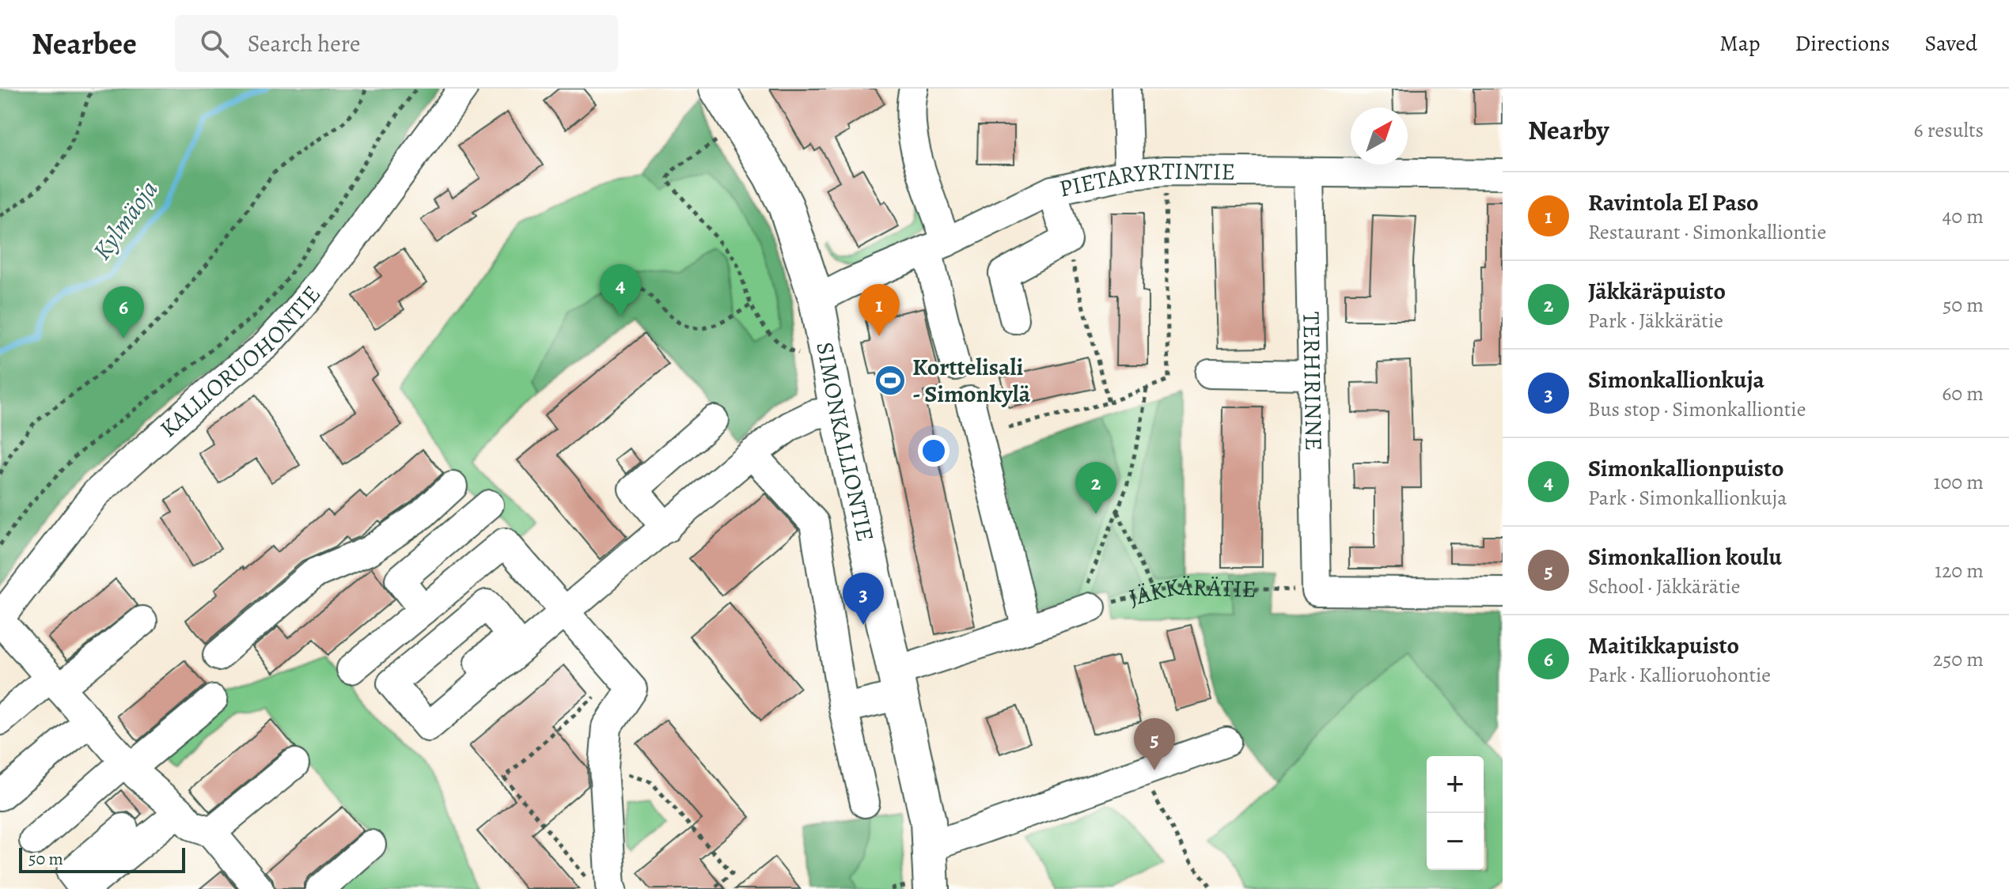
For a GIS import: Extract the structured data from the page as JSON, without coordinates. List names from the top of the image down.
{
  "streets": {
    "main road": ["SIMONKALLIONTIE"],
    "street": ["PIETARYRTINTIE", "KALLIORUOHONTIE", "TERHIRINNE"],
    "path": ["JÄKKÄRÄTIE"]
  },
  "crossings": [
    ["PIETARYRTINTIE", "TERHIRINNE"],
    ["PIETARYRTINTIE", "SIMONKALLIONTIE"],
    ["TERHIRINNE", "JÄKKÄRÄTIE"]
  ],
  "water": ["Kylmäoja"],
  "places": {
    "sports": ["Korttelisali - Simonkylä"]
  },
  "scale_bar": "50 m",
  "north": "top right",
  "page": {
    "header": "Nearbee",
    "search": "Search here",
    "nav": ["Map", "Directions", "Saved"],
    "heading": ["Nearby", "6 results"],
    "list": [
      {
        "mark": "1",
        "name": "Ravintola El Paso",
        "note": "Restaurant · Simonkalliontie",
        "value": "40 m"
      },
      {
        "mark": "2",
        "name": "Jäkkäräpuisto",
        "note": "Park · Jäkkärätie",
        "value": "50 m"
      },
      {
        "mark": "3",
        "name": "Simonkallionkuja",
        "note": "Bus stop · Simonkalliontie",
        "value": "60 m"
      },
      {
        "mark": "4",
        "name": "Simonkallionpuisto",
        "note": "Park · Simonkallionkuja",
        "value": "100 m"
      },
      {
        "mark": "5",
        "name": "Simonkallion koulu",
        "note": "School · Jäkkärätie",
        "value": "120 m"
      },
      {
        "mark": "6",
        "name": "Maitikkapuisto",
        "note": "Park · Kallioruohontie",
        "value": "250 m"
      }
    ],
    "pins": [
      "4",
      "1",
      "6",
      "2",
      "3",
      "5"
    ],
    "map_buttons": ["+", "−"],
    "scale": "50 m"
  }
}
